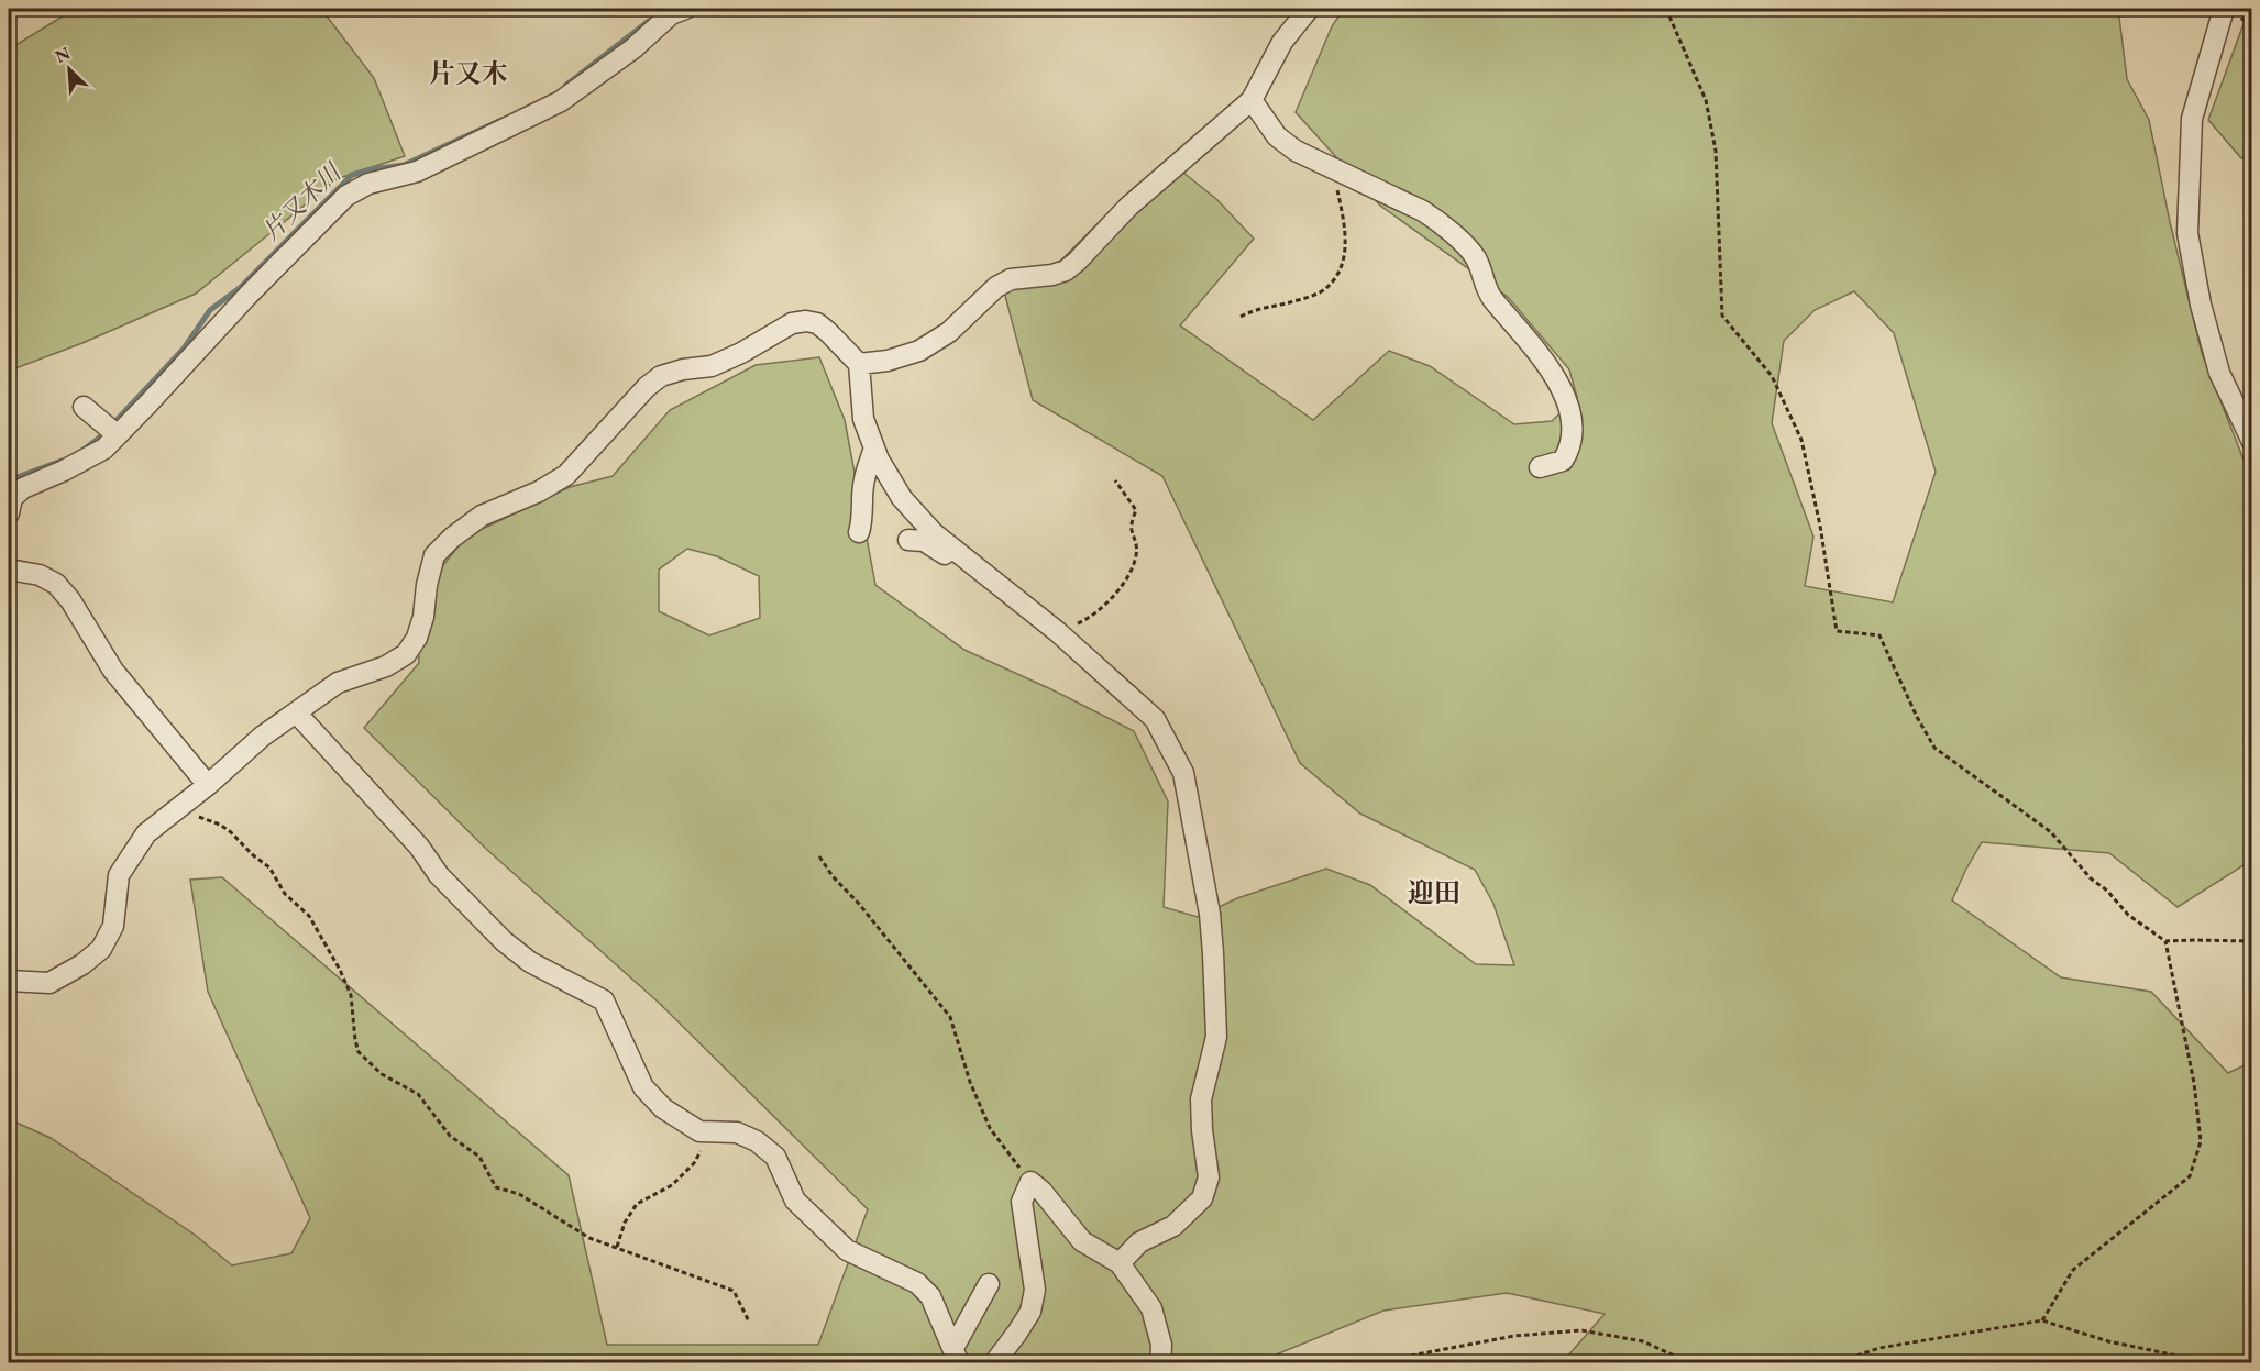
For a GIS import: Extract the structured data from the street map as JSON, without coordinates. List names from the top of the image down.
{
  "districts": ["片又木", "迎田"],
  "water": ["片又木川"],
  "north": "top left"
}
